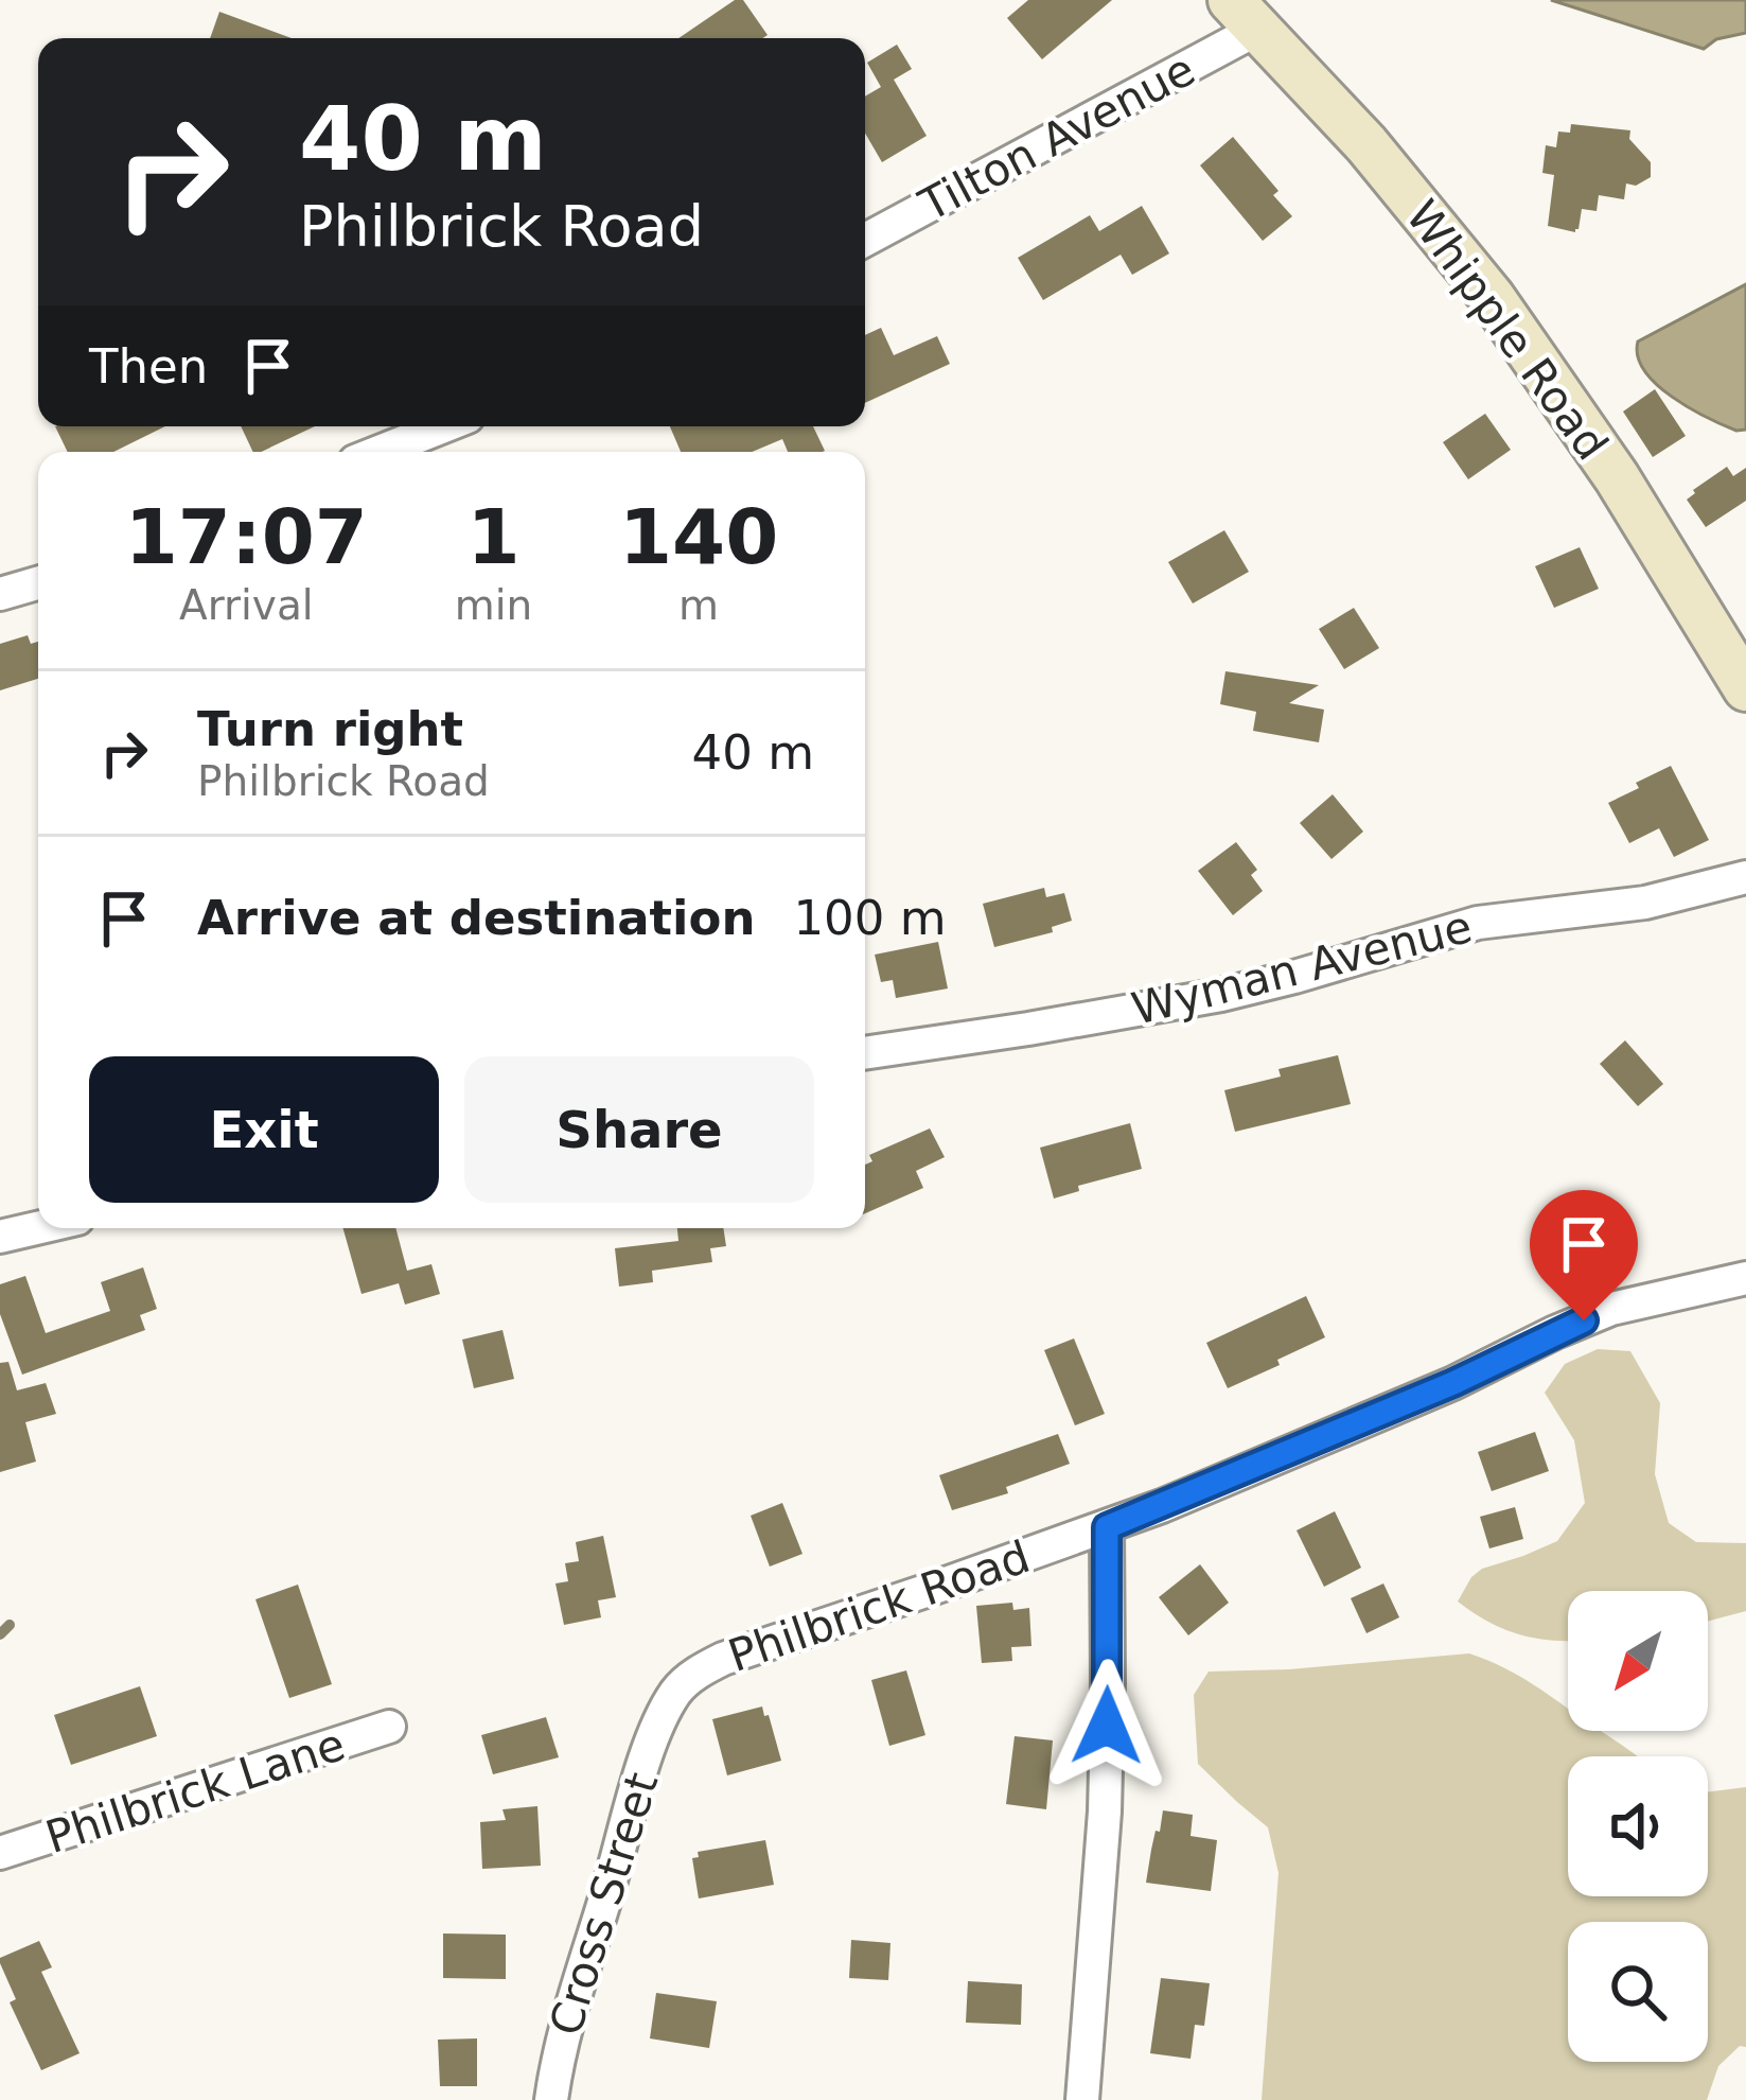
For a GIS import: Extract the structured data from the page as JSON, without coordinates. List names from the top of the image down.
{
  "streets": {
    "main road": ["Whipple Road"],
    "street": [
      "Tilton Avenue",
      "Wyman Avenue",
      "Philbrick Road",
      "Philbrick Lane",
      "Cross Street"
    ]
  },
  "crossings": [
    ["Tilton Avenue", "Whipple Road"],
    ["Philbrick Road", "Cross Street"]
  ],
  "north": "bottom left",
  "page": {
    "turn": ["40 m", "Philbrick Road"],
    "then": "Then",
    "eta": [
      "17:07",
      "Arrival",
      "1",
      "min",
      "140",
      "m"
    ],
    "list": [
      {
        "name": "Turn right",
        "note": "Philbrick Road",
        "value": "40 m"
      },
      {
        "name": "Arrive at destination",
        "value": "100 m"
      }
    ],
    "buttons": ["Exit", "Share"]
  }
}
